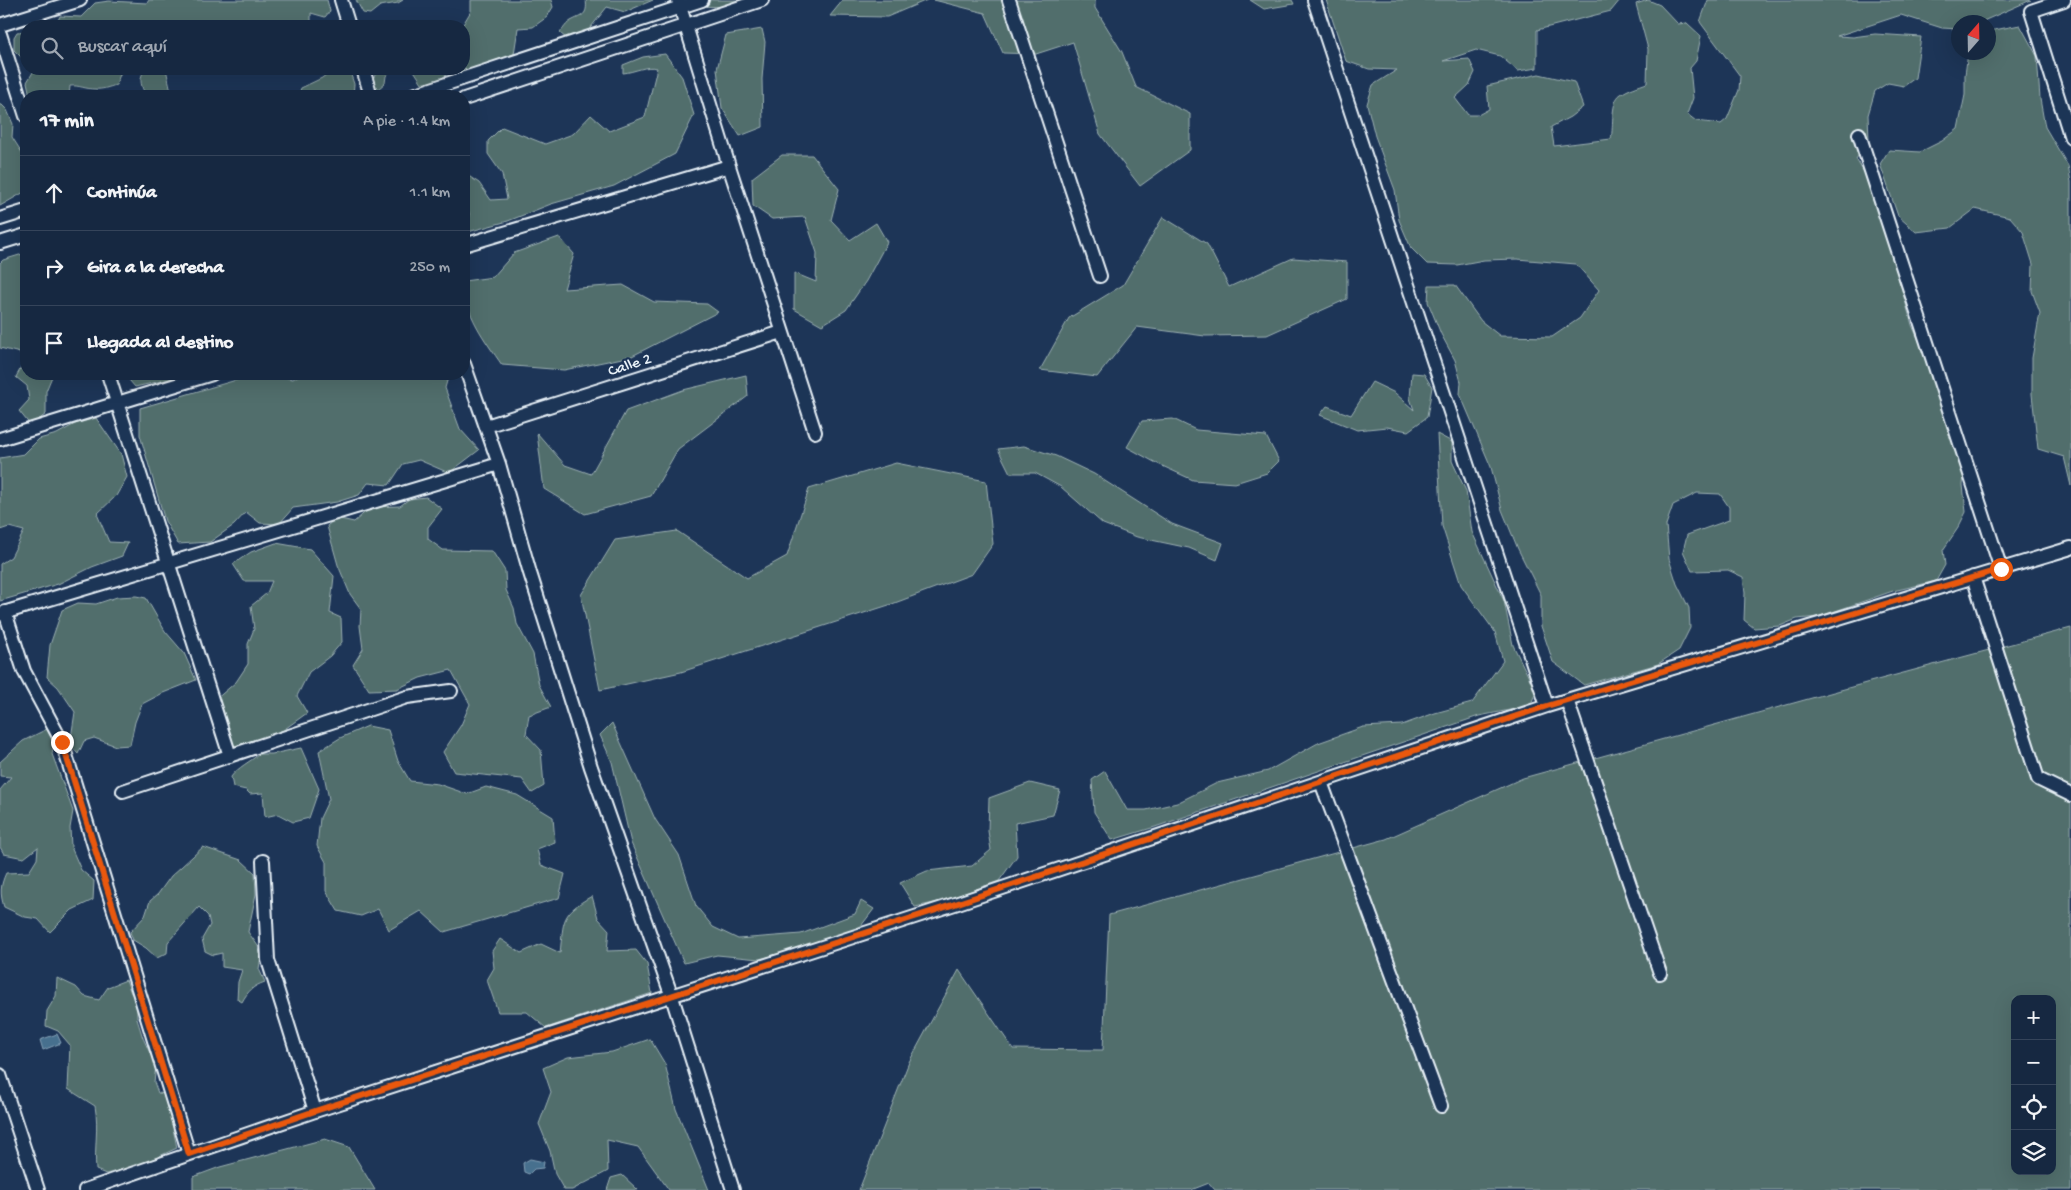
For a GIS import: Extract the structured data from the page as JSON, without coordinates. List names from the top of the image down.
{
  "streets": {
    "street": ["Calle 2"]
  },
  "north": "top",
  "page": {
    "search": "Buscar aquí",
    "heading": ["17 min", "A pie · 1.4 km"],
    "list": [
      ["Continúa", "1.1 km"],
      ["Gira a la derecha", "250 m"],
      "Llegada al destino"
    ],
    "map_buttons": ["+", "−"]
  }
}
